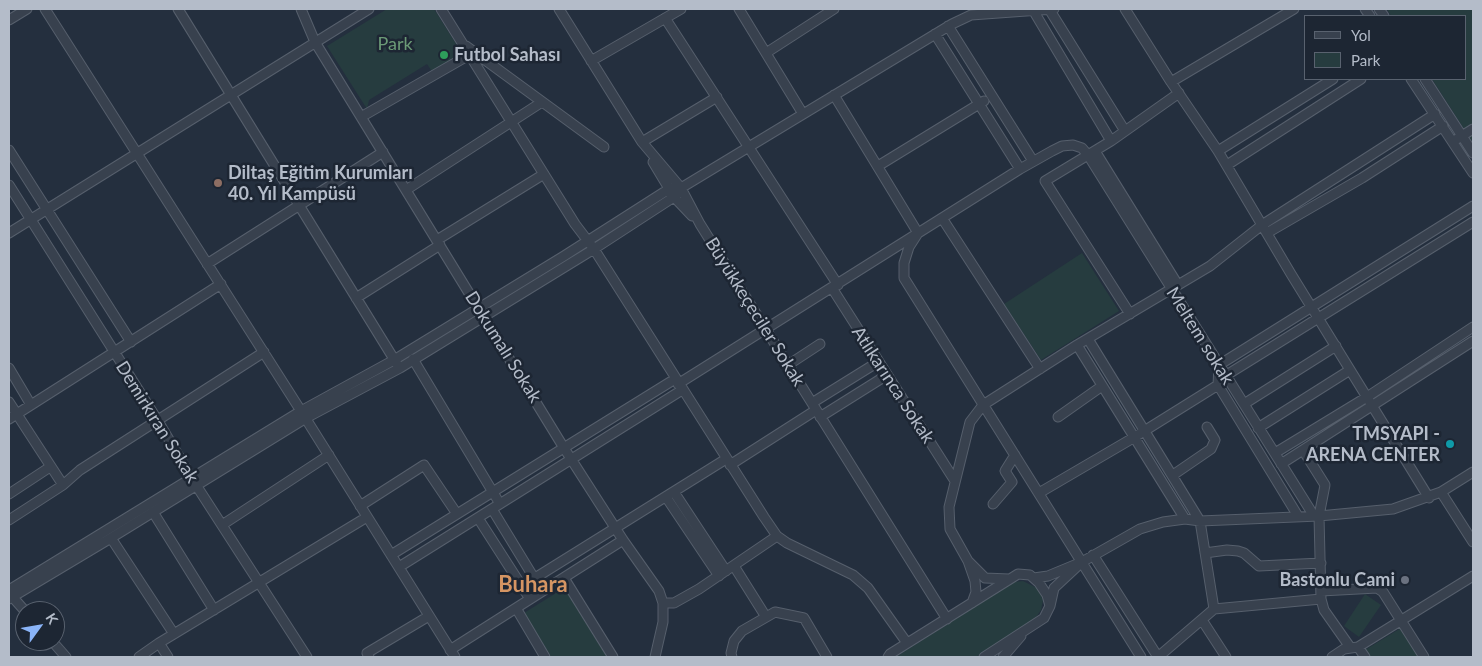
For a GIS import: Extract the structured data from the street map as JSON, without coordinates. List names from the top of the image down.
{
  "streets": {
    "street": [
      "Büyükkeçeciler Sokak",
      "Meltem sokak",
      "Dokumalı Sokak",
      "Atlıkarınca Sokak",
      "Demirkıran Sokak"
    ]
  },
  "districts": ["Buhara"],
  "parks": ["Park"],
  "places": [
    "Futbol Sahası",
    "Diltaş Eğitim Kurumları 40. Yıl Kampüsü",
    "TMSYAPI - ARENA CENTER",
    "Bastonlu Cami"
  ],
  "legend": ["Yol", "Park"],
  "north": "top right"
}
